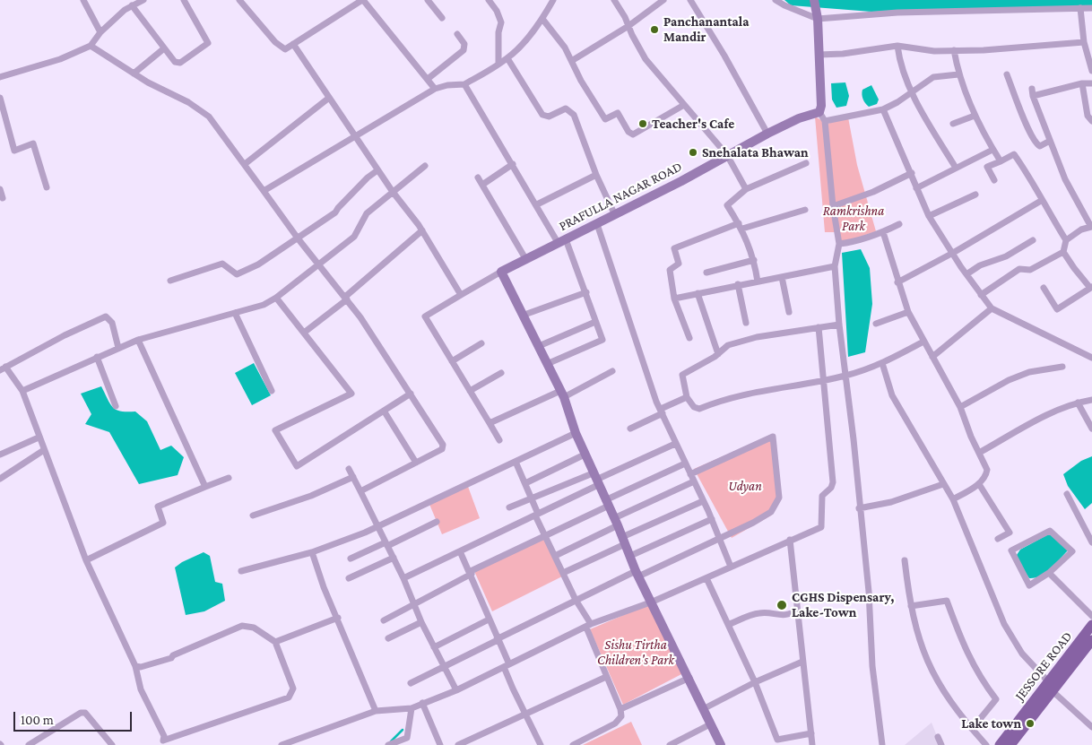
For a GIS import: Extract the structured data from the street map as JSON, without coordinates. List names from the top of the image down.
{
  "streets": {
    "main road": ["JESSORE ROAD"],
    "street": ["PRAFULLA NAGAR ROAD"]
  },
  "parks": ["Ramkrishna Park", "Udyan", "Sishu Tirtha Children's Park"],
  "places": [
    "Panchanantala Mandir",
    "Teacher's Cafe",
    "Snehalata Bhawan",
    "CGHS Dispensary, Lake-Town",
    "Lake town"
  ],
  "scale_bar": "100 m"
}
